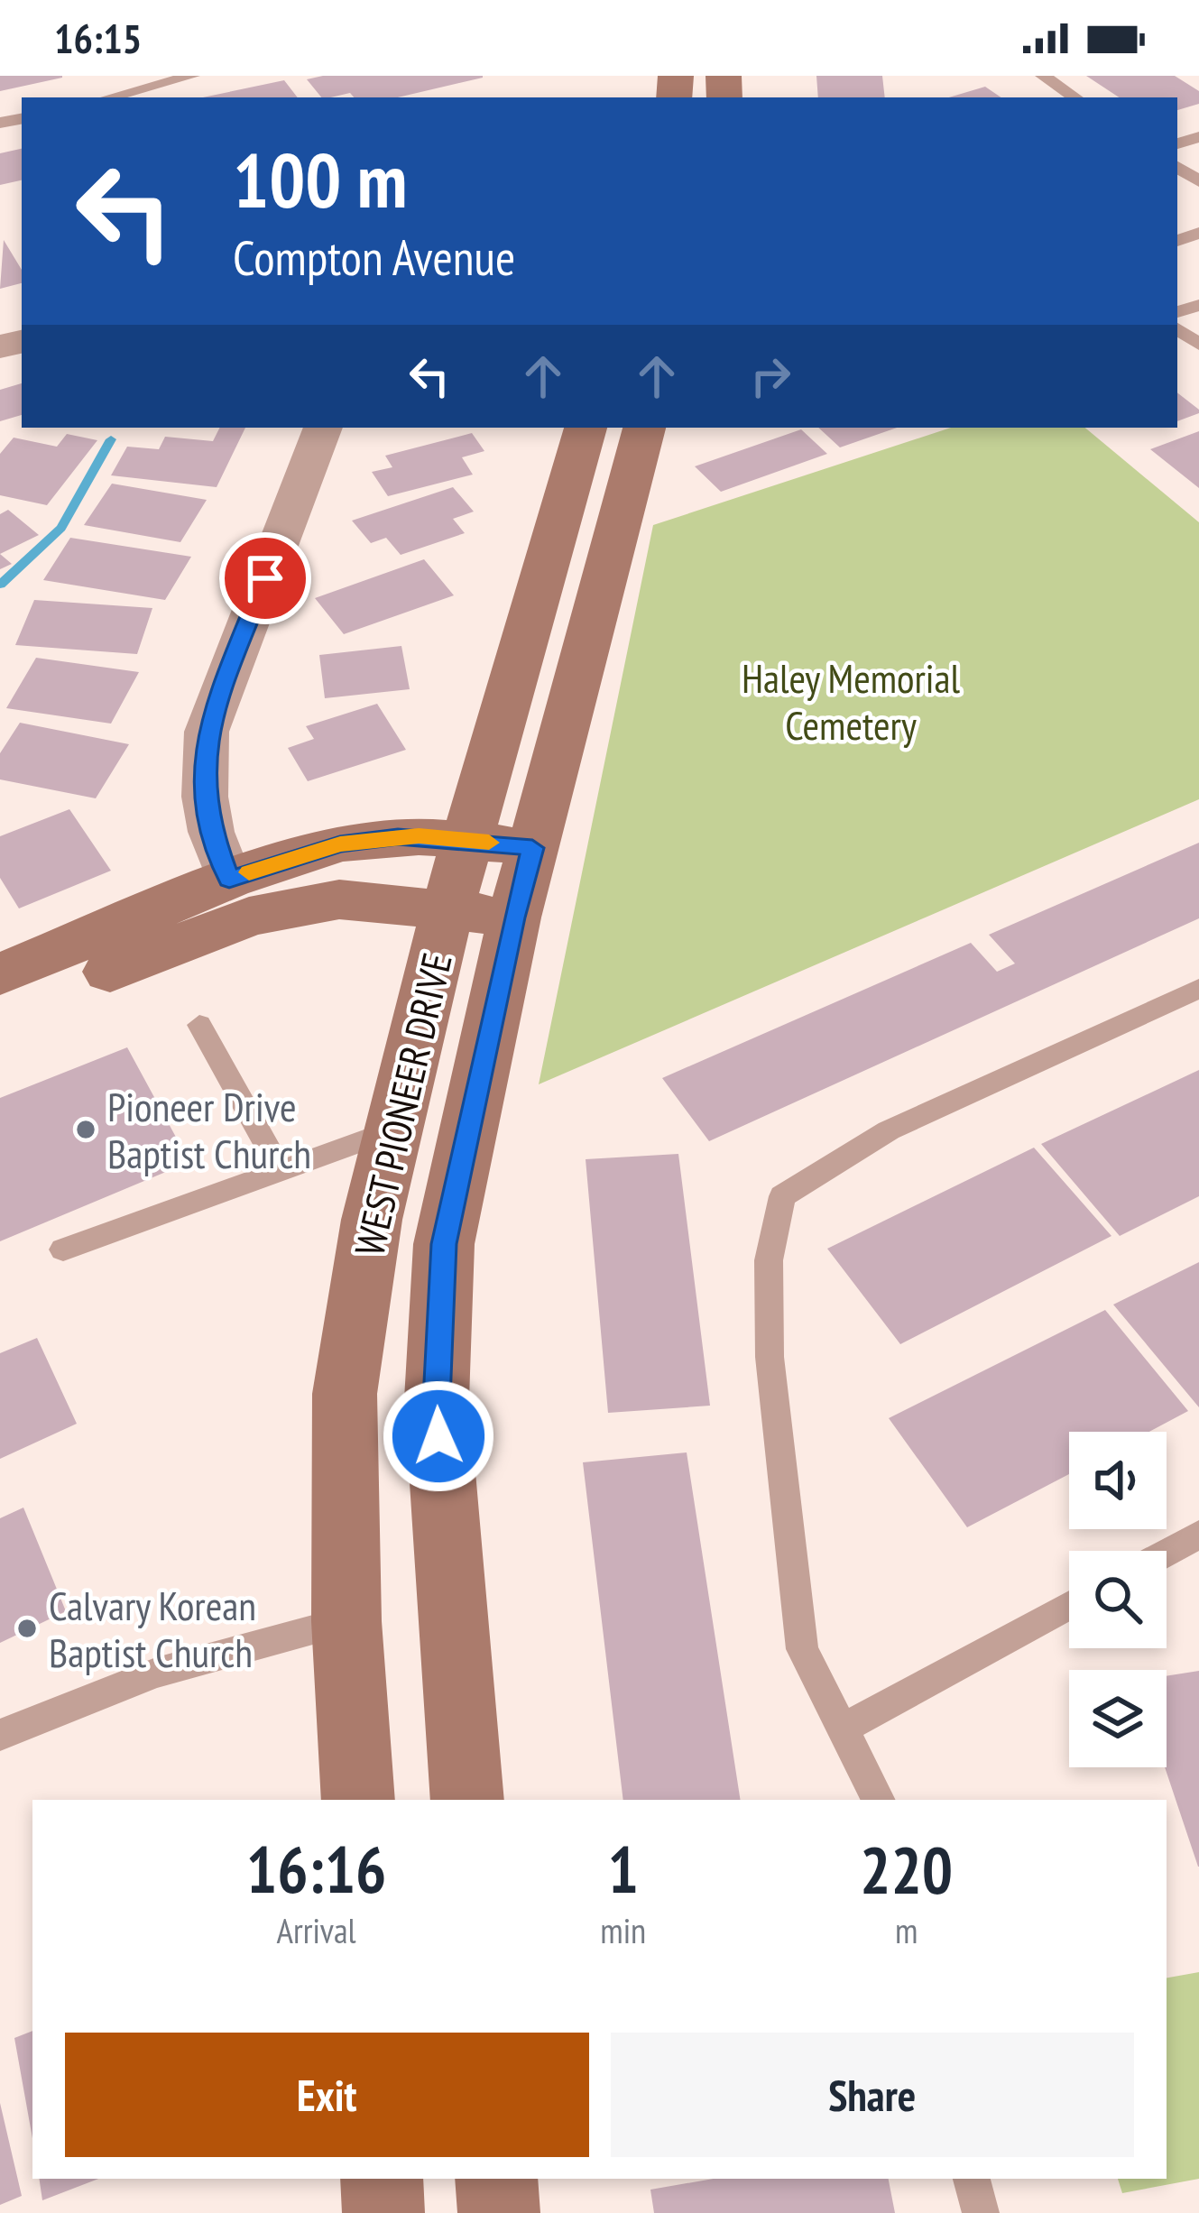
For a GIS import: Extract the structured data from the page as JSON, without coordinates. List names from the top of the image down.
{
  "streets": {
    "main road": ["WEST PIONEER DRIVE"]
  },
  "parks": ["Haley Memorial Cemetery"],
  "places": ["Pioneer Drive Baptist Church", "Calvary Korean Baptist Church"],
  "page": {
    "status": "16:15",
    "turn": ["100 m", "Compton Avenue"],
    "eta": [
      "16:16",
      "Arrival",
      "1",
      "min",
      "220",
      "m"
    ],
    "buttons": ["Exit", "Share"]
  }
}
